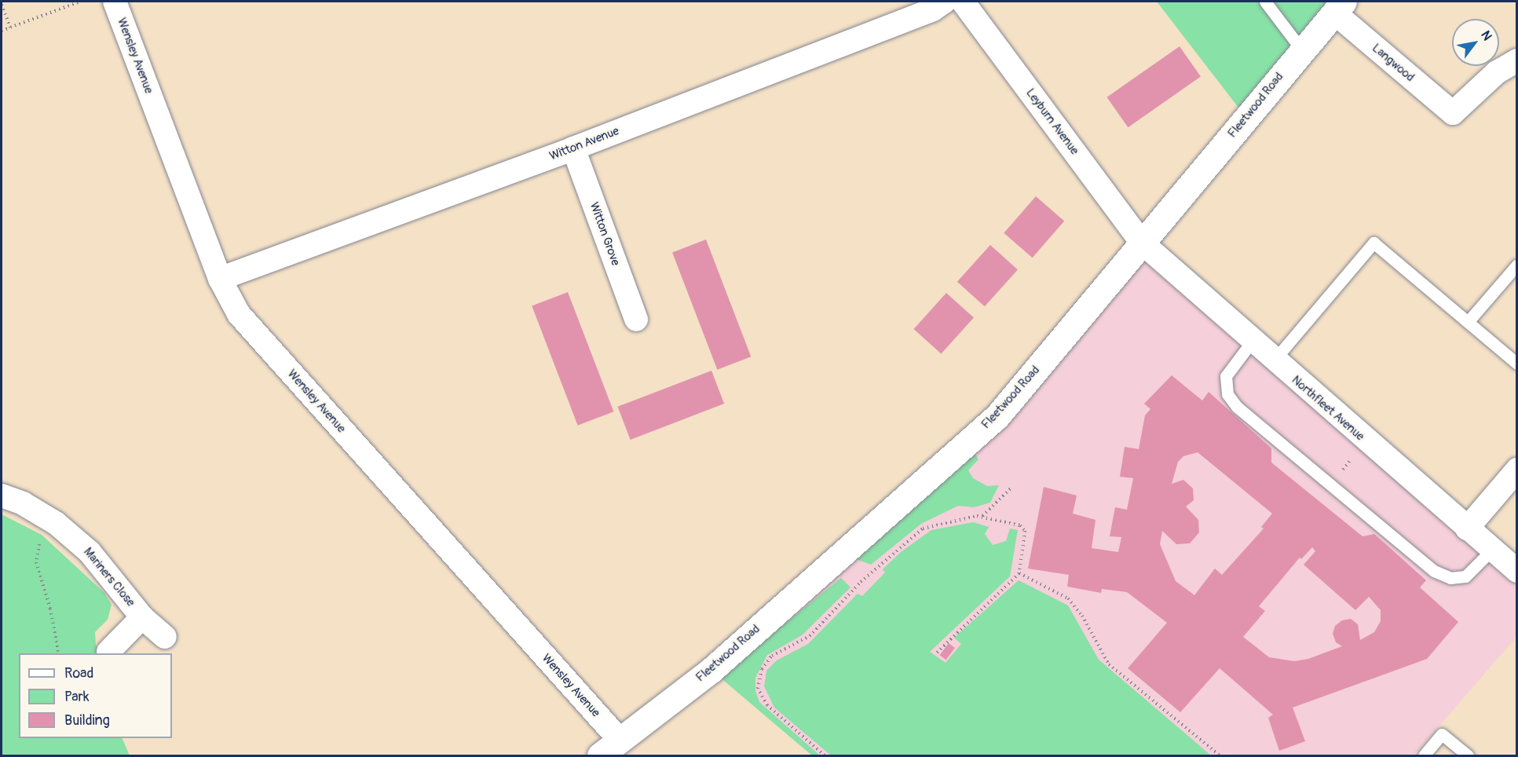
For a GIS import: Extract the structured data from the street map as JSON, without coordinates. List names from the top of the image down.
{
  "streets": {
    "street": [
      "Wensley Avenue",
      "Langwood",
      "Fleetwood Road",
      "Leyburn Avenue",
      "Witton Avenue",
      "Witton Grove",
      "Northfleet Avenue",
      "Mariners Close"
    ]
  },
  "crossings": [
    ["Wensley Avenue", "Fleetwood Road"],
    ["Wensley Avenue", "Witton Avenue"],
    ["Langwood", "Fleetwood Road"],
    ["Fleetwood Road", "Leyburn Avenue"],
    ["Fleetwood Road", "Northfleet Avenue"],
    ["Leyburn Avenue", "Northfleet Avenue"],
    ["Witton Avenue", "Witton Grove"]
  ],
  "legend": ["Road", "Park", "Building"],
  "north": "top right"
}
